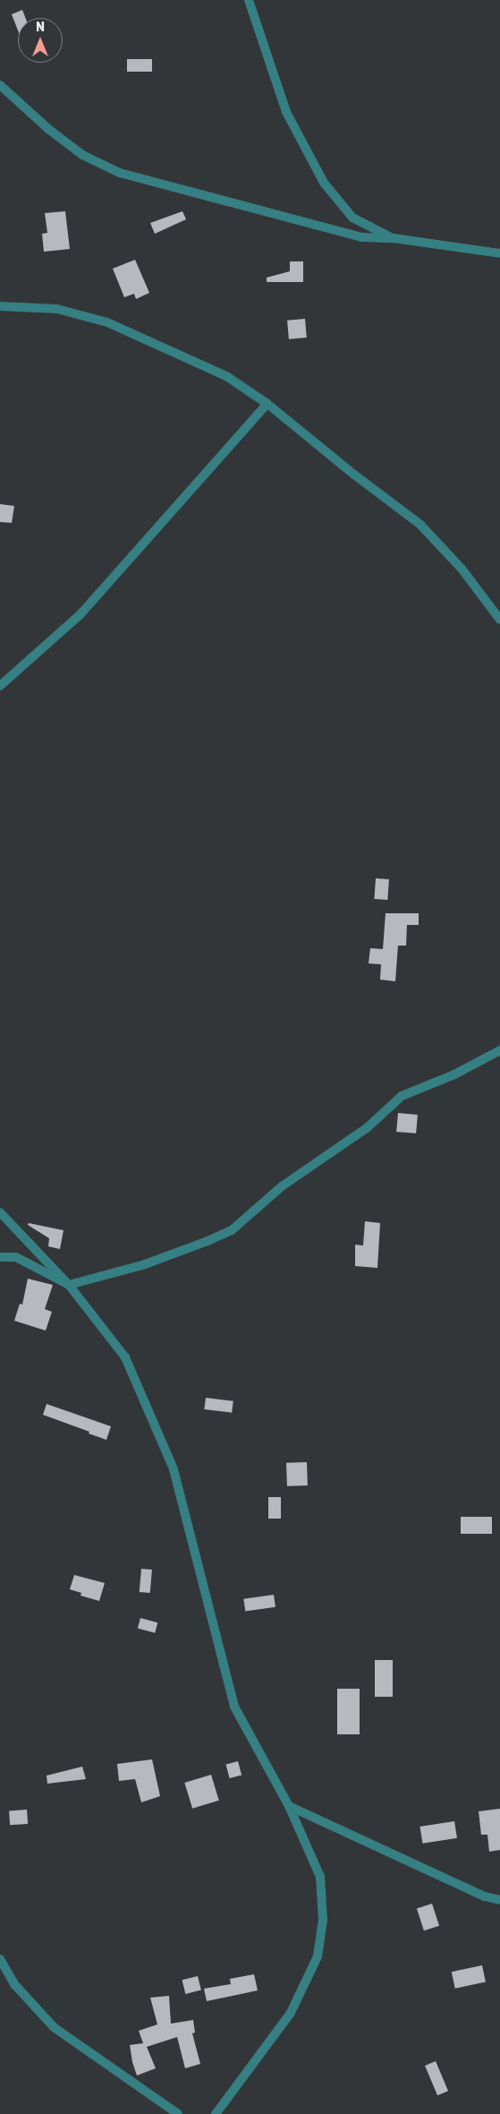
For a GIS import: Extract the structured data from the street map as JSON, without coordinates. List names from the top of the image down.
{
  "north": "top"
}
